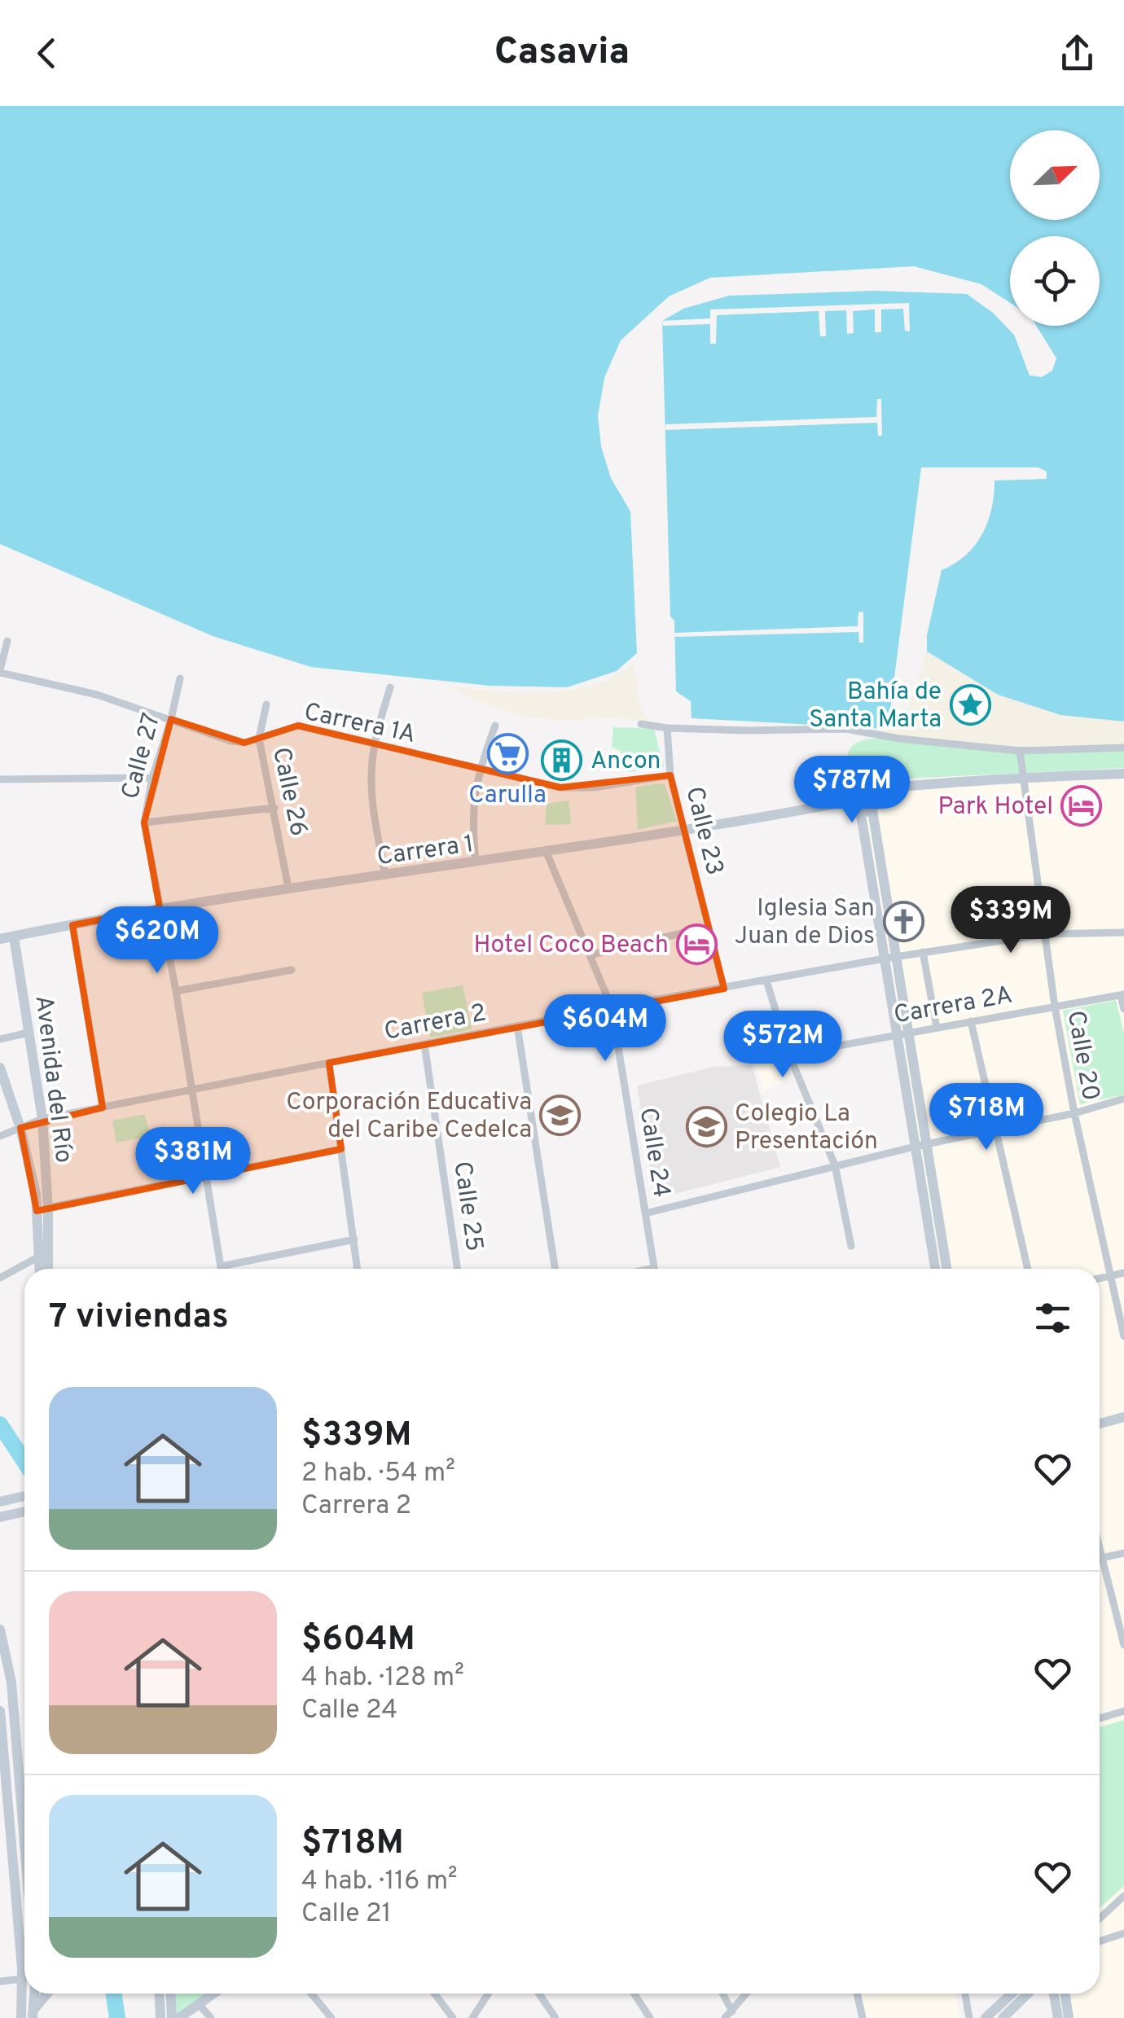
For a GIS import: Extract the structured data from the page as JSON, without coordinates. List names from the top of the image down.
{
  "streets": {
    "street": [
      "Carrera 1A",
      "Calle 27",
      "Calle 26",
      "Calle 23",
      "Carrera 1",
      "Carrera 2A",
      "Carrera 2",
      "Calle 20",
      "Avenida del Río",
      "Calle 24",
      "Calle 25"
    ]
  },
  "crossings": [
    ["Carrera 1A", "Calle 27"],
    ["Carrera 1A", "Calle 26"],
    ["Carrera 1A", "Calle 23"],
    ["Calle 27", "Carrera 1"],
    ["Calle 27", "Carrera 2"],
    ["Calle 26", "Carrera 1"],
    ["Calle 23", "Carrera 1"],
    ["Calle 23", "Carrera 2"],
    ["Carrera 1", "Avenida del Río"],
    ["Carrera 1", "Calle 24"],
    ["Carrera 2A", "Calle 20"],
    ["Carrera 2", "Calle 20"],
    ["Carrera 2", "Avenida del Río"],
    ["Carrera 2", "Calle 24"],
    ["Carrera 2", "Calle 25"]
  ],
  "places": {
    "place": ["Bahía de Santa Marta"],
    "supermarket": ["Carulla"],
    "building": ["Ancon"],
    "hotel": ["Park Hotel", "Hotel Coco Beach"],
    "church": ["Iglesia San Juan de Dios"],
    "school or university": ["Corporación Educativa del Caribe Cedelca", "Colegio La Presentación"]
  },
  "north": "top right",
  "page": {
    "header": "Casavia",
    "price": [
      "$787M",
      "$339M",
      "$620M",
      "$604M",
      "$572M",
      "$718M",
      "$381M"
    ],
    "heading": "7 viviendas",
    "list": [
      {
        "name": "$339M",
        "note": "2 hab. · 54 m² · Carrera 2"
      },
      {
        "name": "$604M",
        "note": "4 hab. · 128 m² · Calle 24"
      },
      {
        "name": "$718M",
        "note": "4 hab. · 116 m² · Calle 21"
      }
    ]
  }
}
